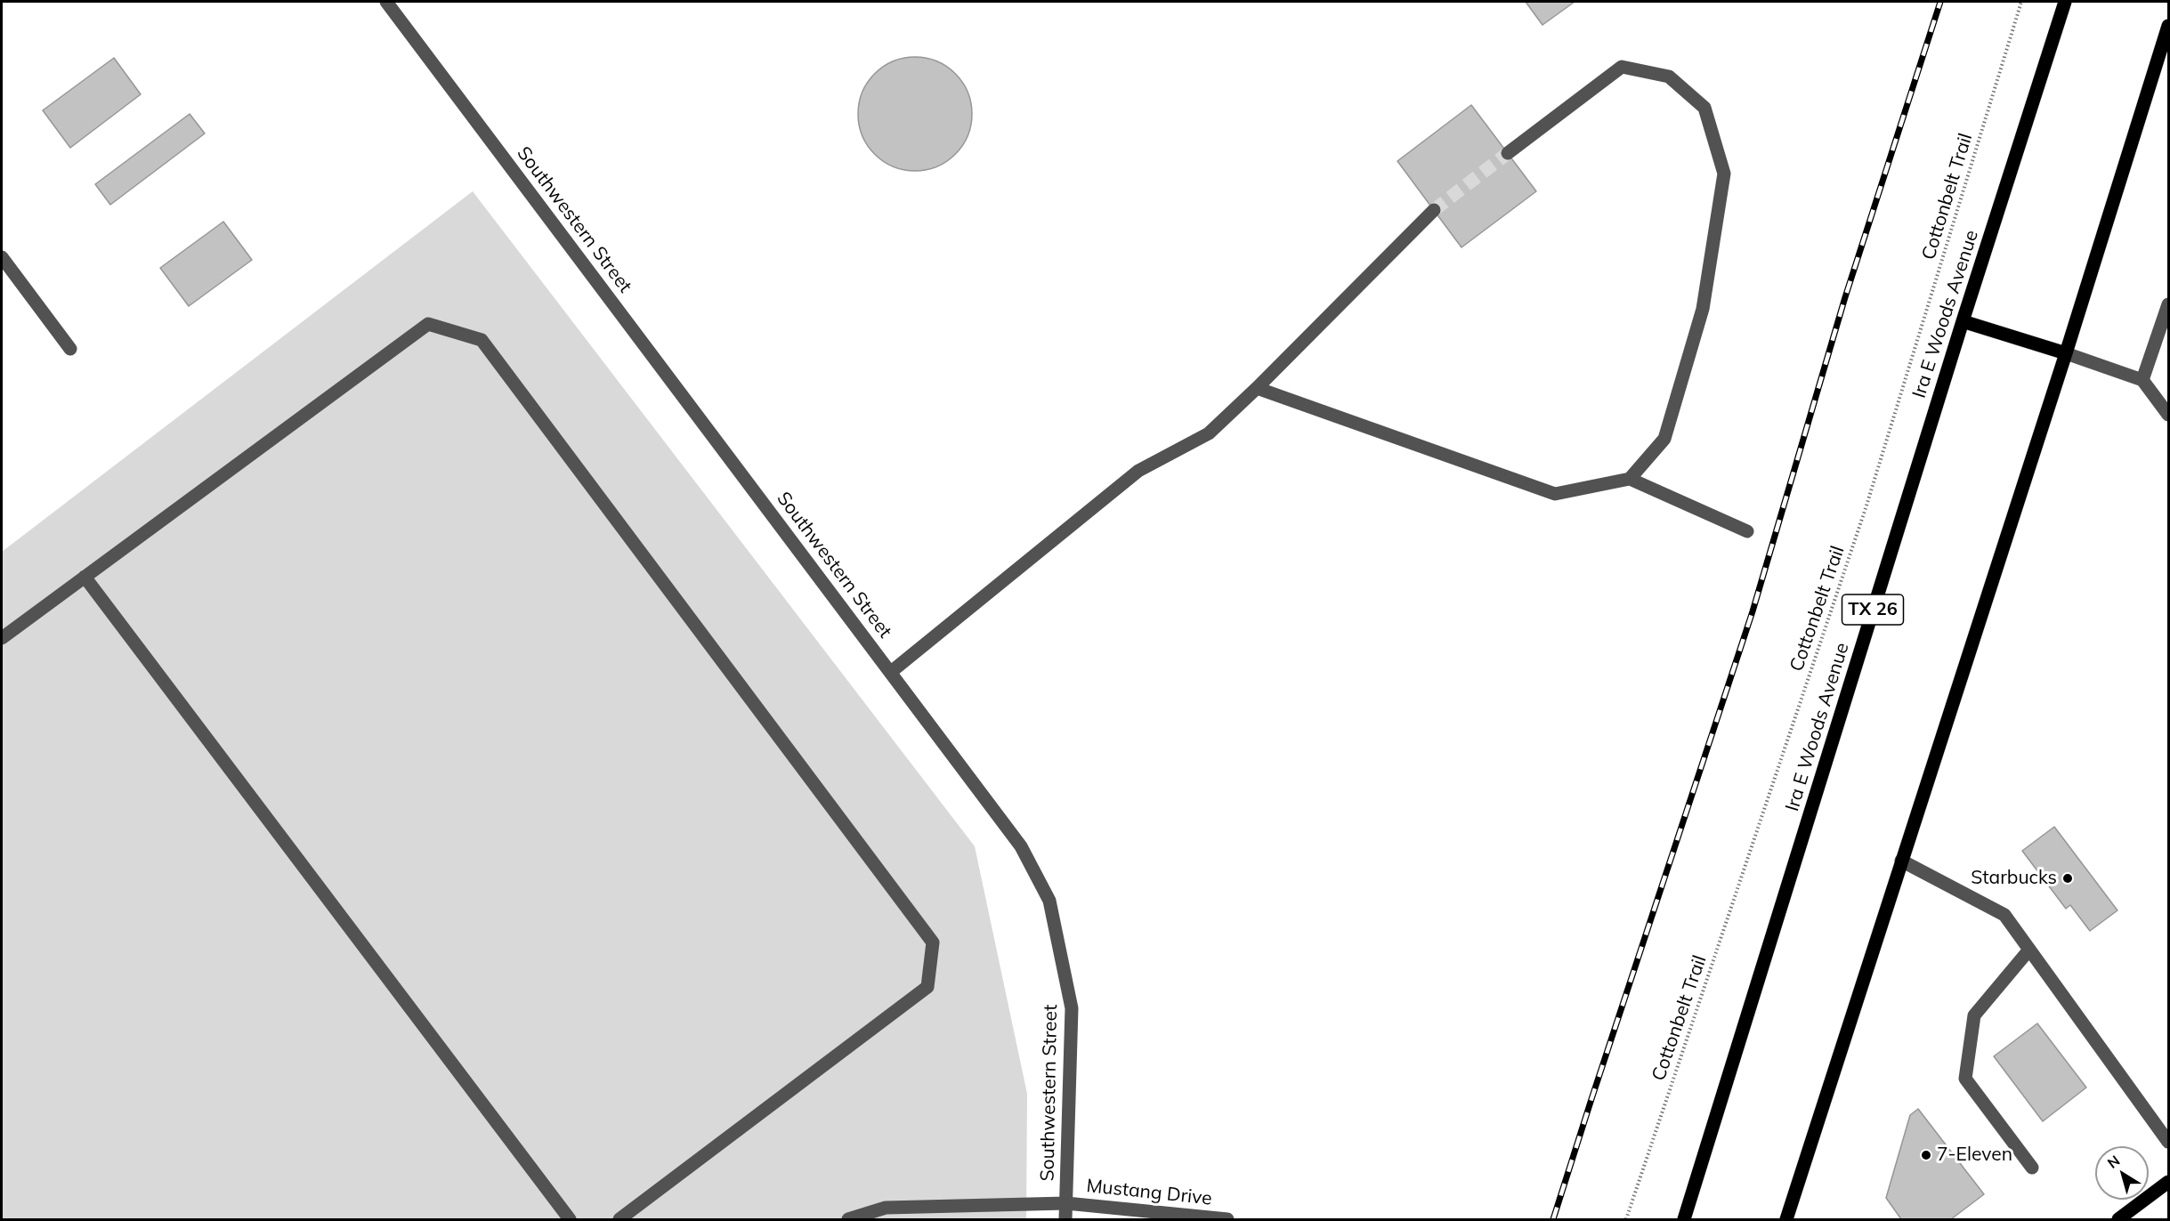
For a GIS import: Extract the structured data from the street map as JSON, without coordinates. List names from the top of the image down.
{
  "streets": {
    "main road": ["Ira E Woods Avenue", "TX 26"],
    "street": ["Southwestern Street", "Mustang Drive"],
    "path": ["Cottonbelt Trail"]
  },
  "crossings": [
    ["Southwestern Street", "Mustang Drive"]
  ],
  "places": ["Starbucks", "7-Eleven"],
  "north": "top left"
}
